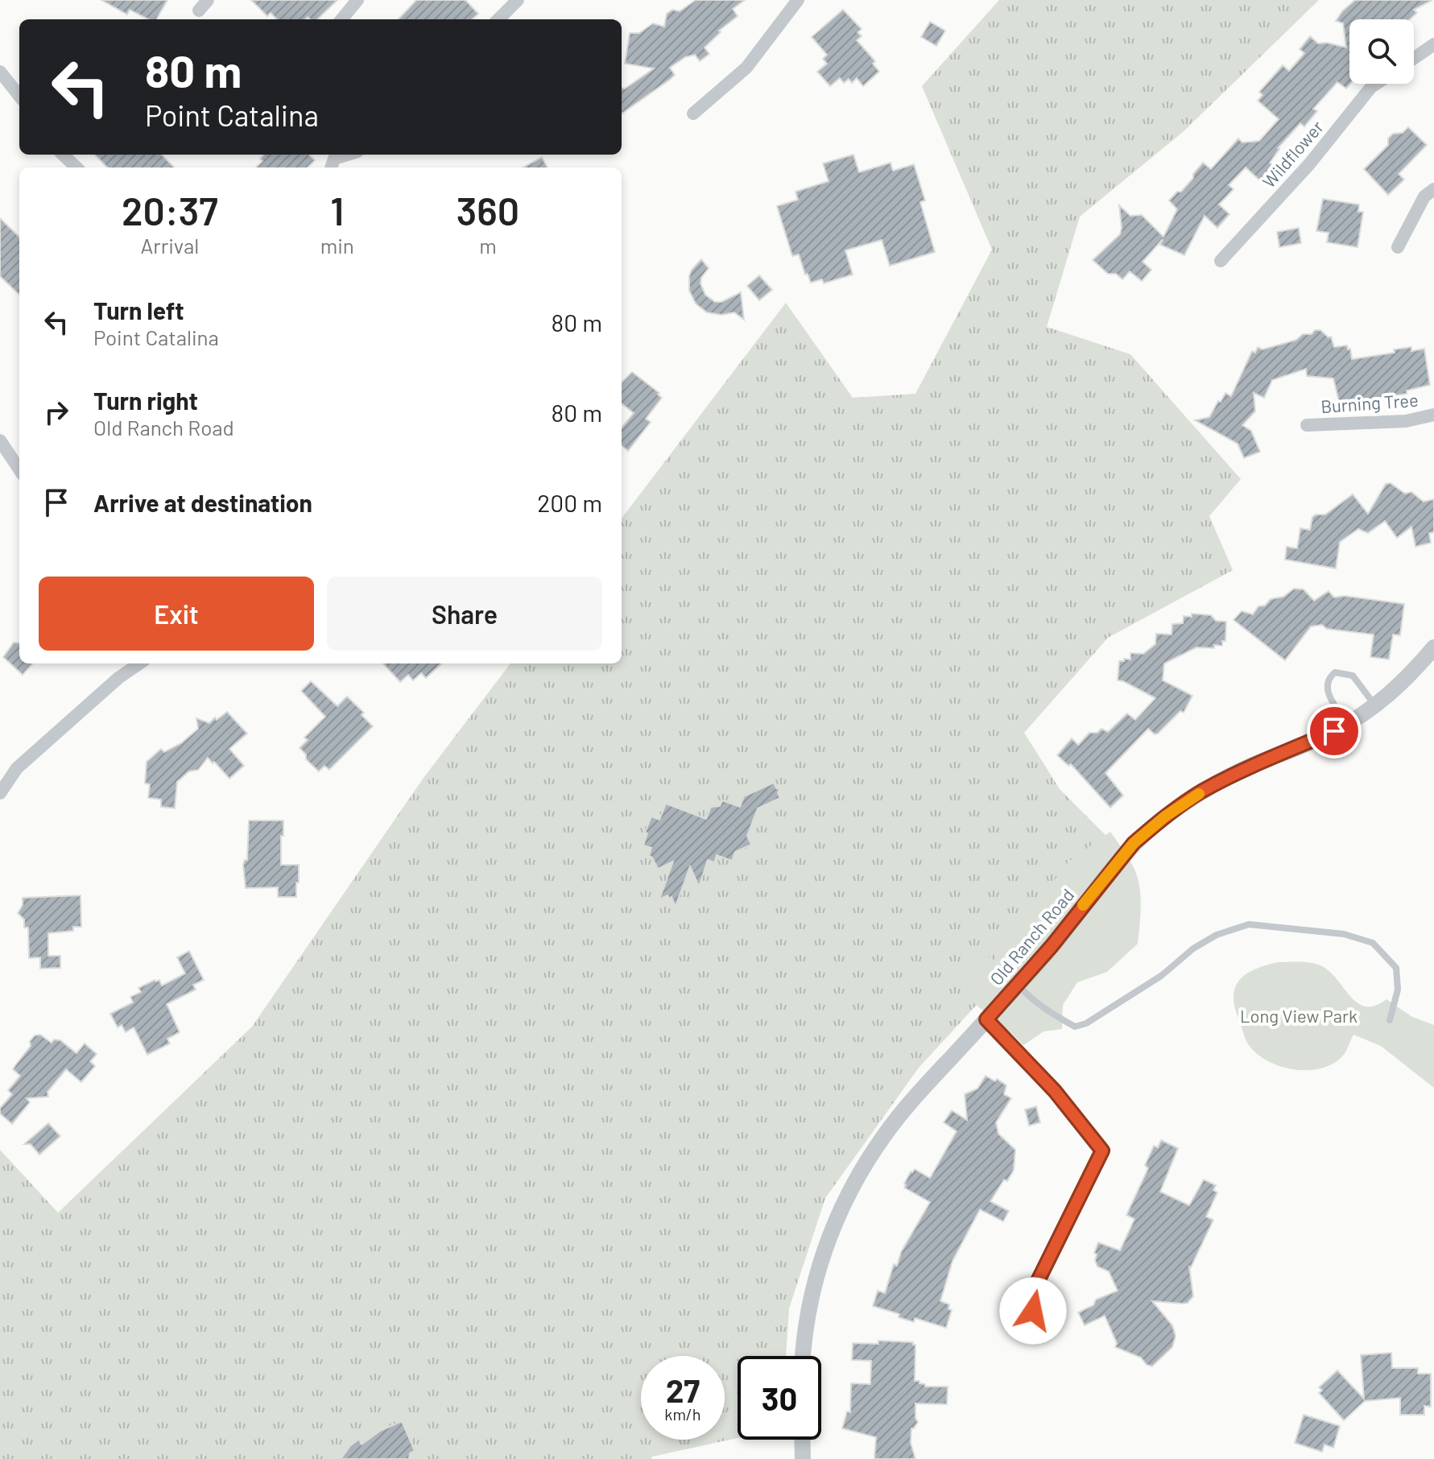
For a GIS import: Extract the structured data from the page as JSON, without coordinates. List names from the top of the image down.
{
  "streets": {
    "street": ["Wildflower", "Burning Tree", "Old Ranch Road"]
  },
  "parks": ["Long View Park"],
  "page": {
    "turn": ["80 m", "Point Catalina"],
    "eta": [
      "20:37",
      "Arrival",
      "1",
      "min",
      "360",
      "m"
    ],
    "list": [
      {
        "name": "Turn left",
        "note": "Point Catalina",
        "value": "80 m"
      },
      {
        "name": "Turn right",
        "note": "Old Ranch Road",
        "value": "80 m"
      },
      {
        "name": "Arrive at destination",
        "value": "200 m"
      }
    ],
    "buttons": ["Exit", "Share"],
    "speed": "27 km/h",
    "limit": "30"
  }
}
